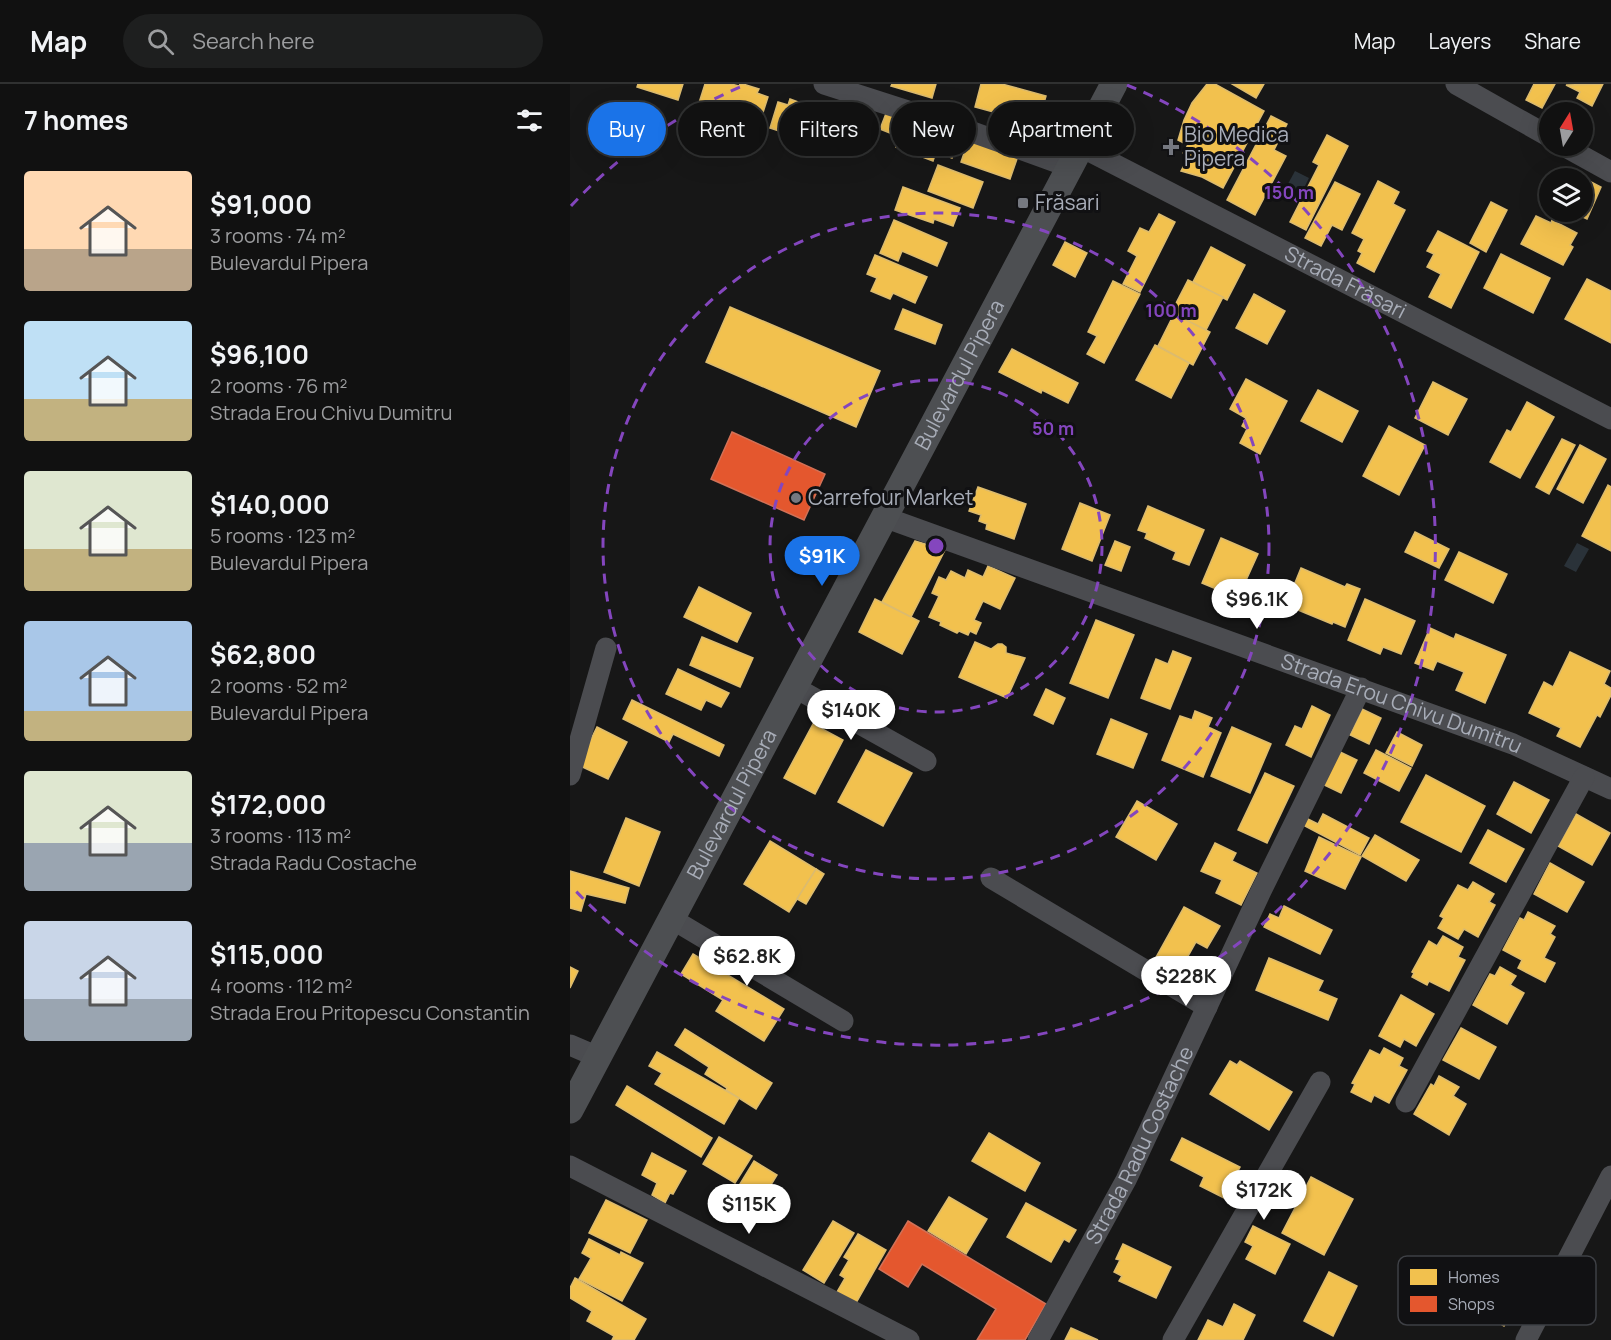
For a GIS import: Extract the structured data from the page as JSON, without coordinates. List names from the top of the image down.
{
  "streets": {
    "main road": ["Bulevardul Pipera"],
    "street": ["Strada Frăsari", "Strada Erou Chivu Dumitru", "Strada Radu Costache"]
  },
  "crossings": [
    ["Strada Frăsari", "Bulevardul Pipera"],
    ["Bulevardul Pipera", "Strada Erou Chivu Dumitru"],
    ["Strada Erou Chivu Dumitru", "Strada Radu Costache"]
  ],
  "places": {
    "health": ["Bio Medica Pipera"],
    "transit": ["Frăsari"],
    "other": ["Carrefour Market"]
  },
  "legend": ["Homes", "Shops"],
  "north": "top",
  "page": {
    "header": "Map",
    "search": "Search here",
    "nav": ["Map", "Layers", "Share"],
    "heading": "7 homes",
    "chip": [
      "Buy",
      "Rent",
      "Filters",
      "New",
      "Apartment"
    ],
    "list": [
      {
        "name": "$91,000",
        "note": "3 rooms · 74 m² · Bulevardul Pipera"
      },
      {
        "name": "$96,100",
        "note": "2 rooms · 76 m² · Strada Erou Chivu Dumitru"
      },
      {
        "name": "$140,000",
        "note": "5 rooms · 123 m² · Bulevardul Pipera"
      },
      {
        "name": "$62,800",
        "note": "2 rooms · 52 m² · Bulevardul Pipera"
      },
      {
        "name": "$172,000",
        "note": "3 rooms · 113 m² · Strada Radu Costache"
      },
      {
        "name": "$115,000",
        "note": "4 rooms · 112 m² · Strada Erou Pritopescu Constantin"
      }
    ],
    "price": [
      "$91K",
      "$96.1K",
      "$140K",
      "$62.8K",
      "$228K",
      "$172K",
      "$115K"
    ]
  },
  "rings": ["150 m", "100 m", "50 m"]
}
